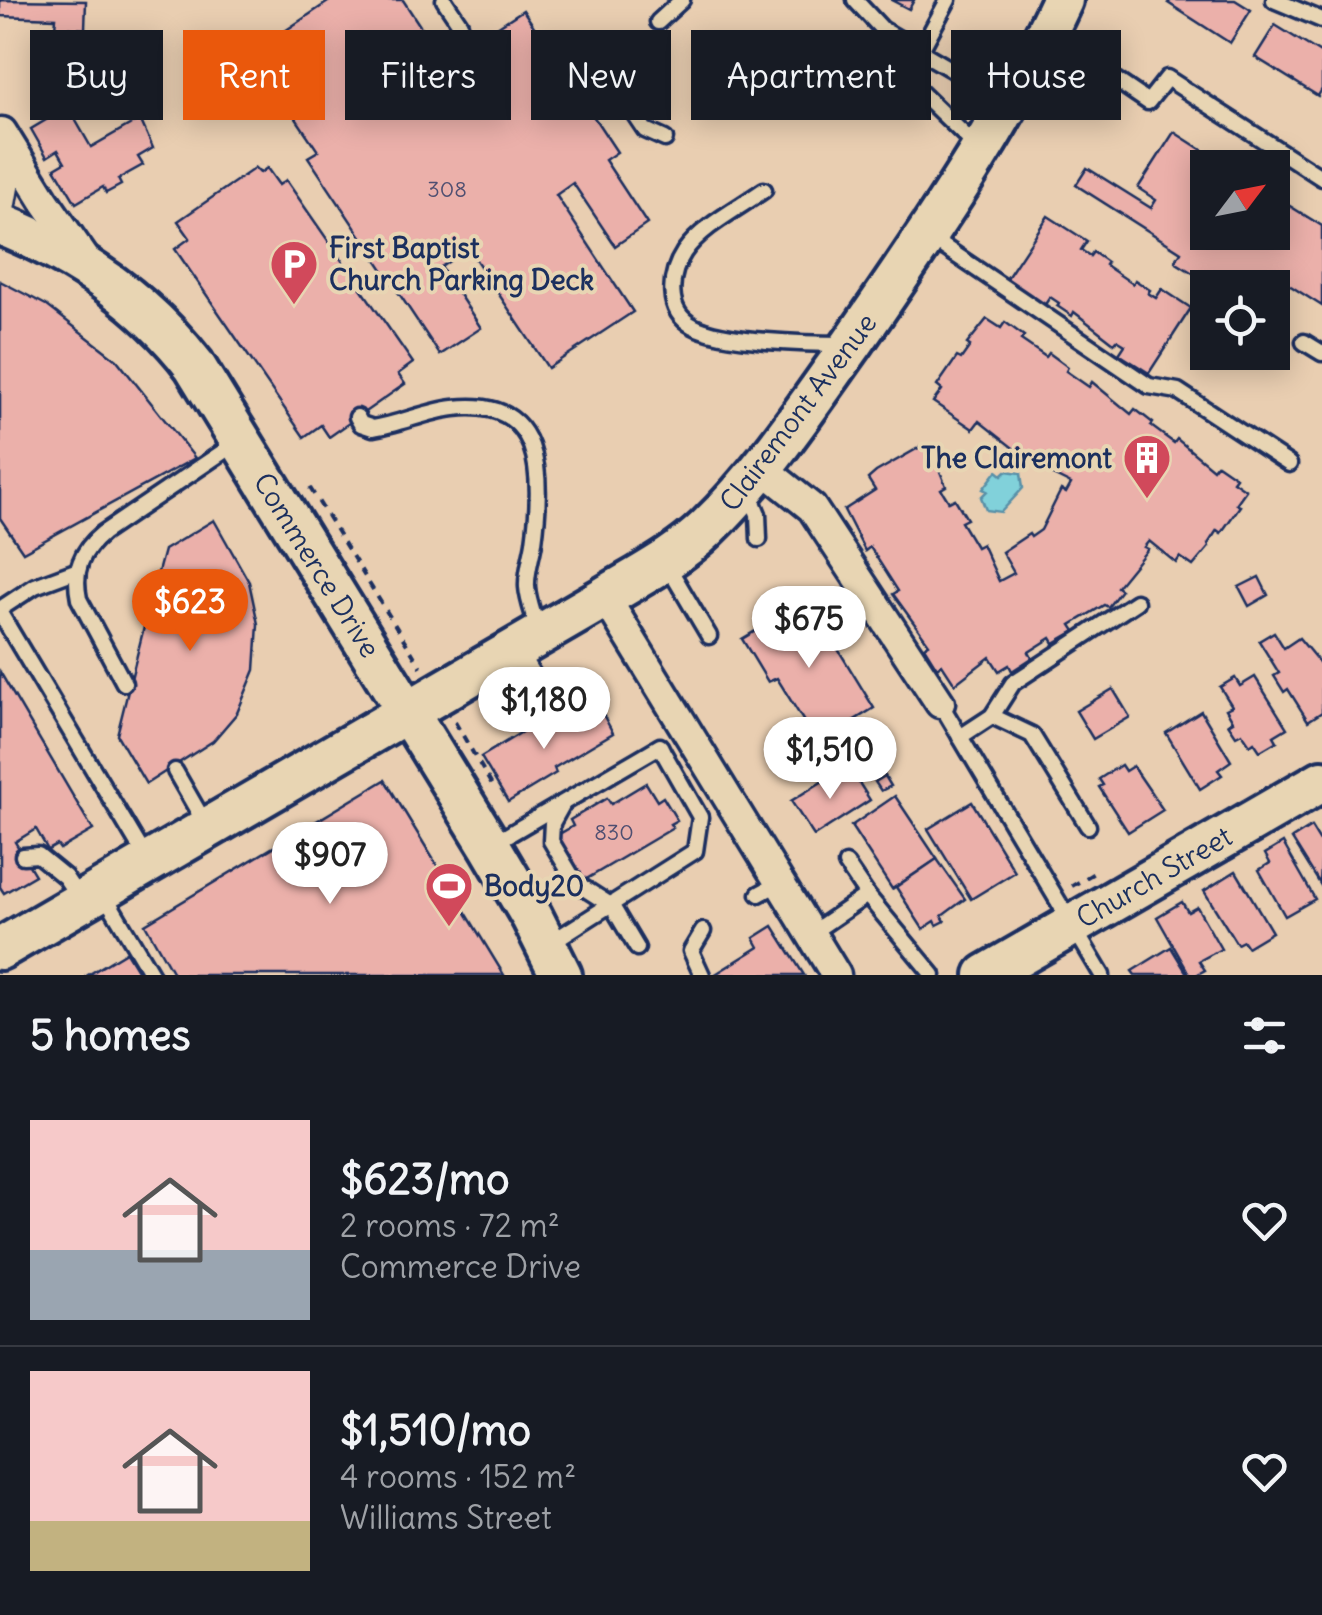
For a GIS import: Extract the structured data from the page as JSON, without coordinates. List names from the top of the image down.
{
  "streets": {
    "main road": ["Clairemont Avenue", "Commerce Drive", "Church Street"]
  },
  "crossings": [
    ["Clairemont Avenue", "Commerce Drive"]
  ],
  "places": {
    "parking": ["First Baptist Church Parking Deck"],
    "building": ["The Clairemont"],
    "sports": ["Body20"]
  },
  "house_numbers": ["308", "830"],
  "north": "top right",
  "page": {
    "chip": [
      "Buy",
      "Rent",
      "Filters",
      "New",
      "Apartment",
      "House"
    ],
    "price": [
      "$623",
      "$675",
      "$1,180",
      "$1,510",
      "$907"
    ],
    "heading": "5 homes",
    "list": [
      {
        "name": "$623/mo",
        "note": "2 rooms · 72 m² · Commerce Drive"
      },
      {
        "name": "$1,510/mo",
        "note": "4 rooms · 152 m² · Williams Street"
      }
    ]
  }
}
